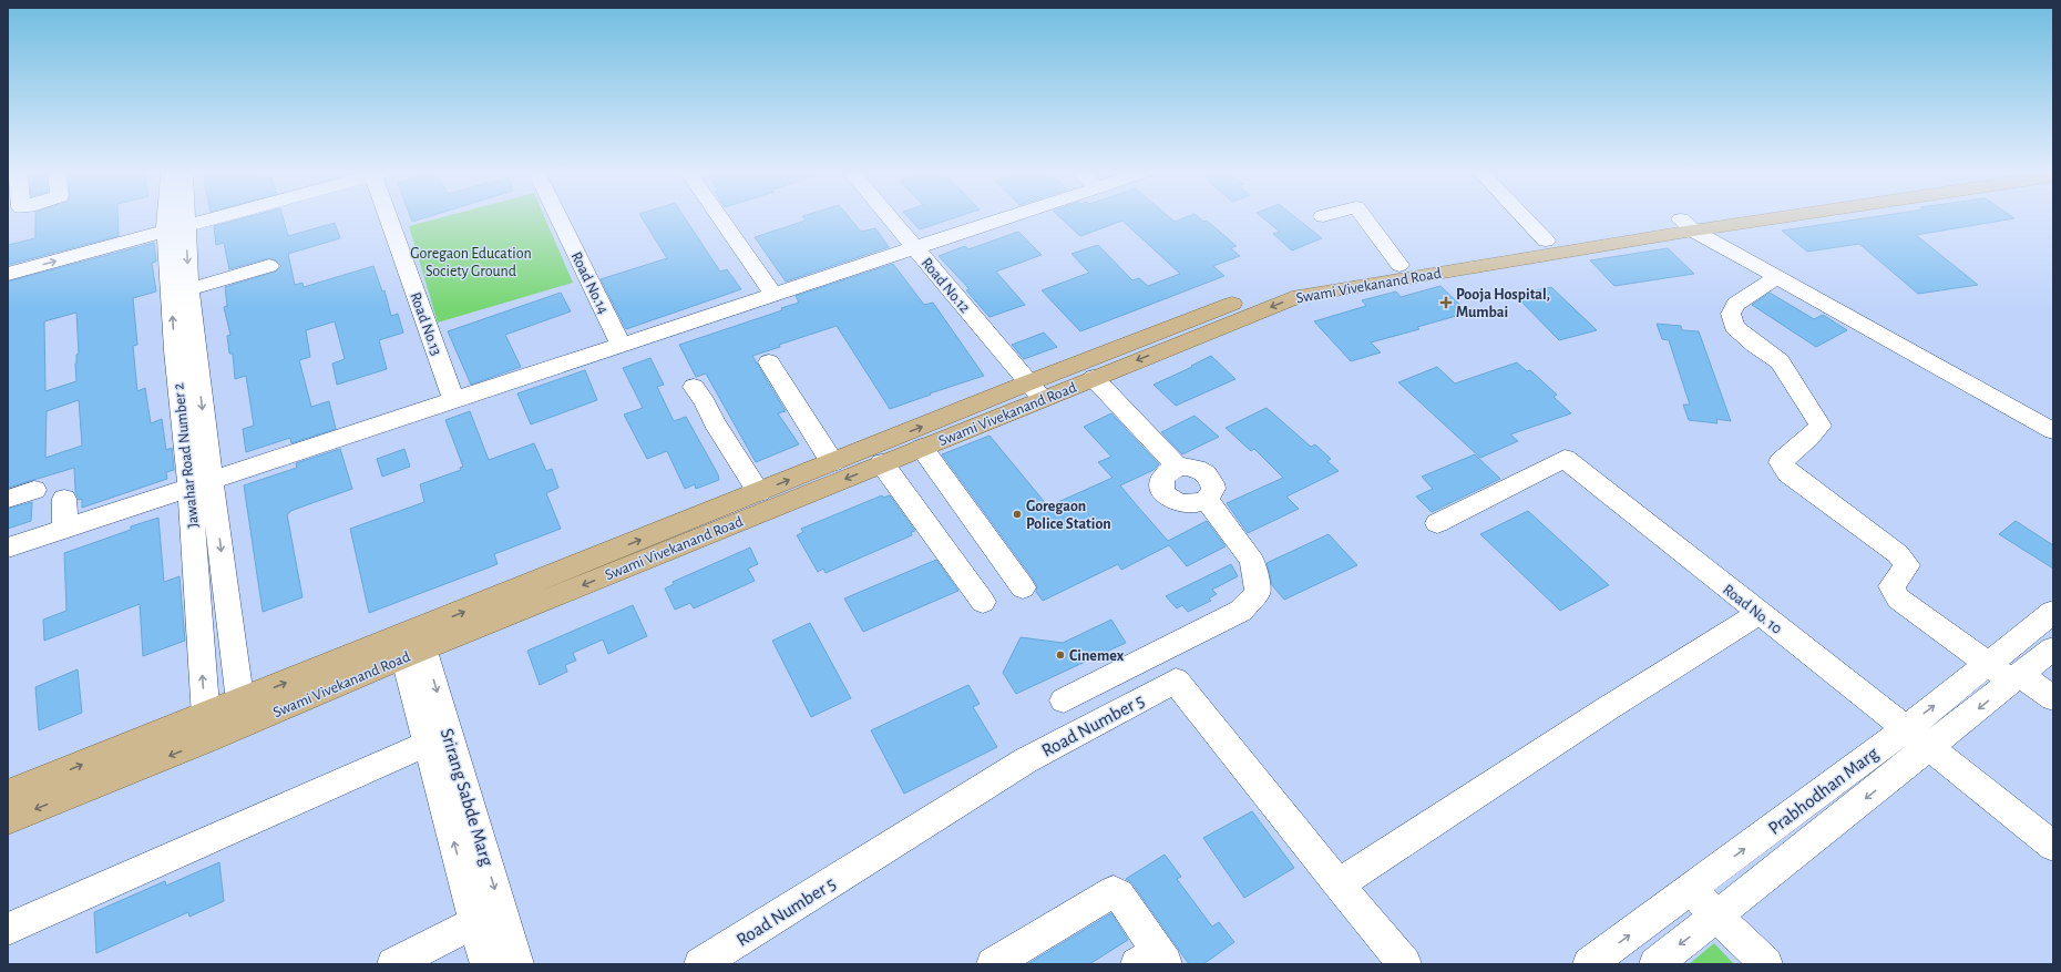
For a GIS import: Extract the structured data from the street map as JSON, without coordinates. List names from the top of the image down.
{
  "streets": {
    "main road": ["Swami Vivekanand Road"],
    "street": [
      "Road No.14",
      "Road No.12",
      "Road No.13",
      "Jawahar Road Number 2",
      "Road No. 10",
      "Road Number 5",
      "Prabhodhan Marg",
      "Srirang Sabde Marg"
    ]
  },
  "crossings": [
    ["Road No.12", "Swami Vivekanand Road"],
    ["Swami Vivekanand Road", "Jawahar Road Number 2"],
    ["Swami Vivekanand Road", "Srirang Sabde Marg"],
    ["Road No. 10", "Prabhodhan Marg"]
  ],
  "parks": ["Goregaon Education Society Ground"],
  "places": {
    "health": ["Pooja Hospital, Mumbai"],
    "other": ["Goregaon Police Station", "Cinemex"]
  }
}
